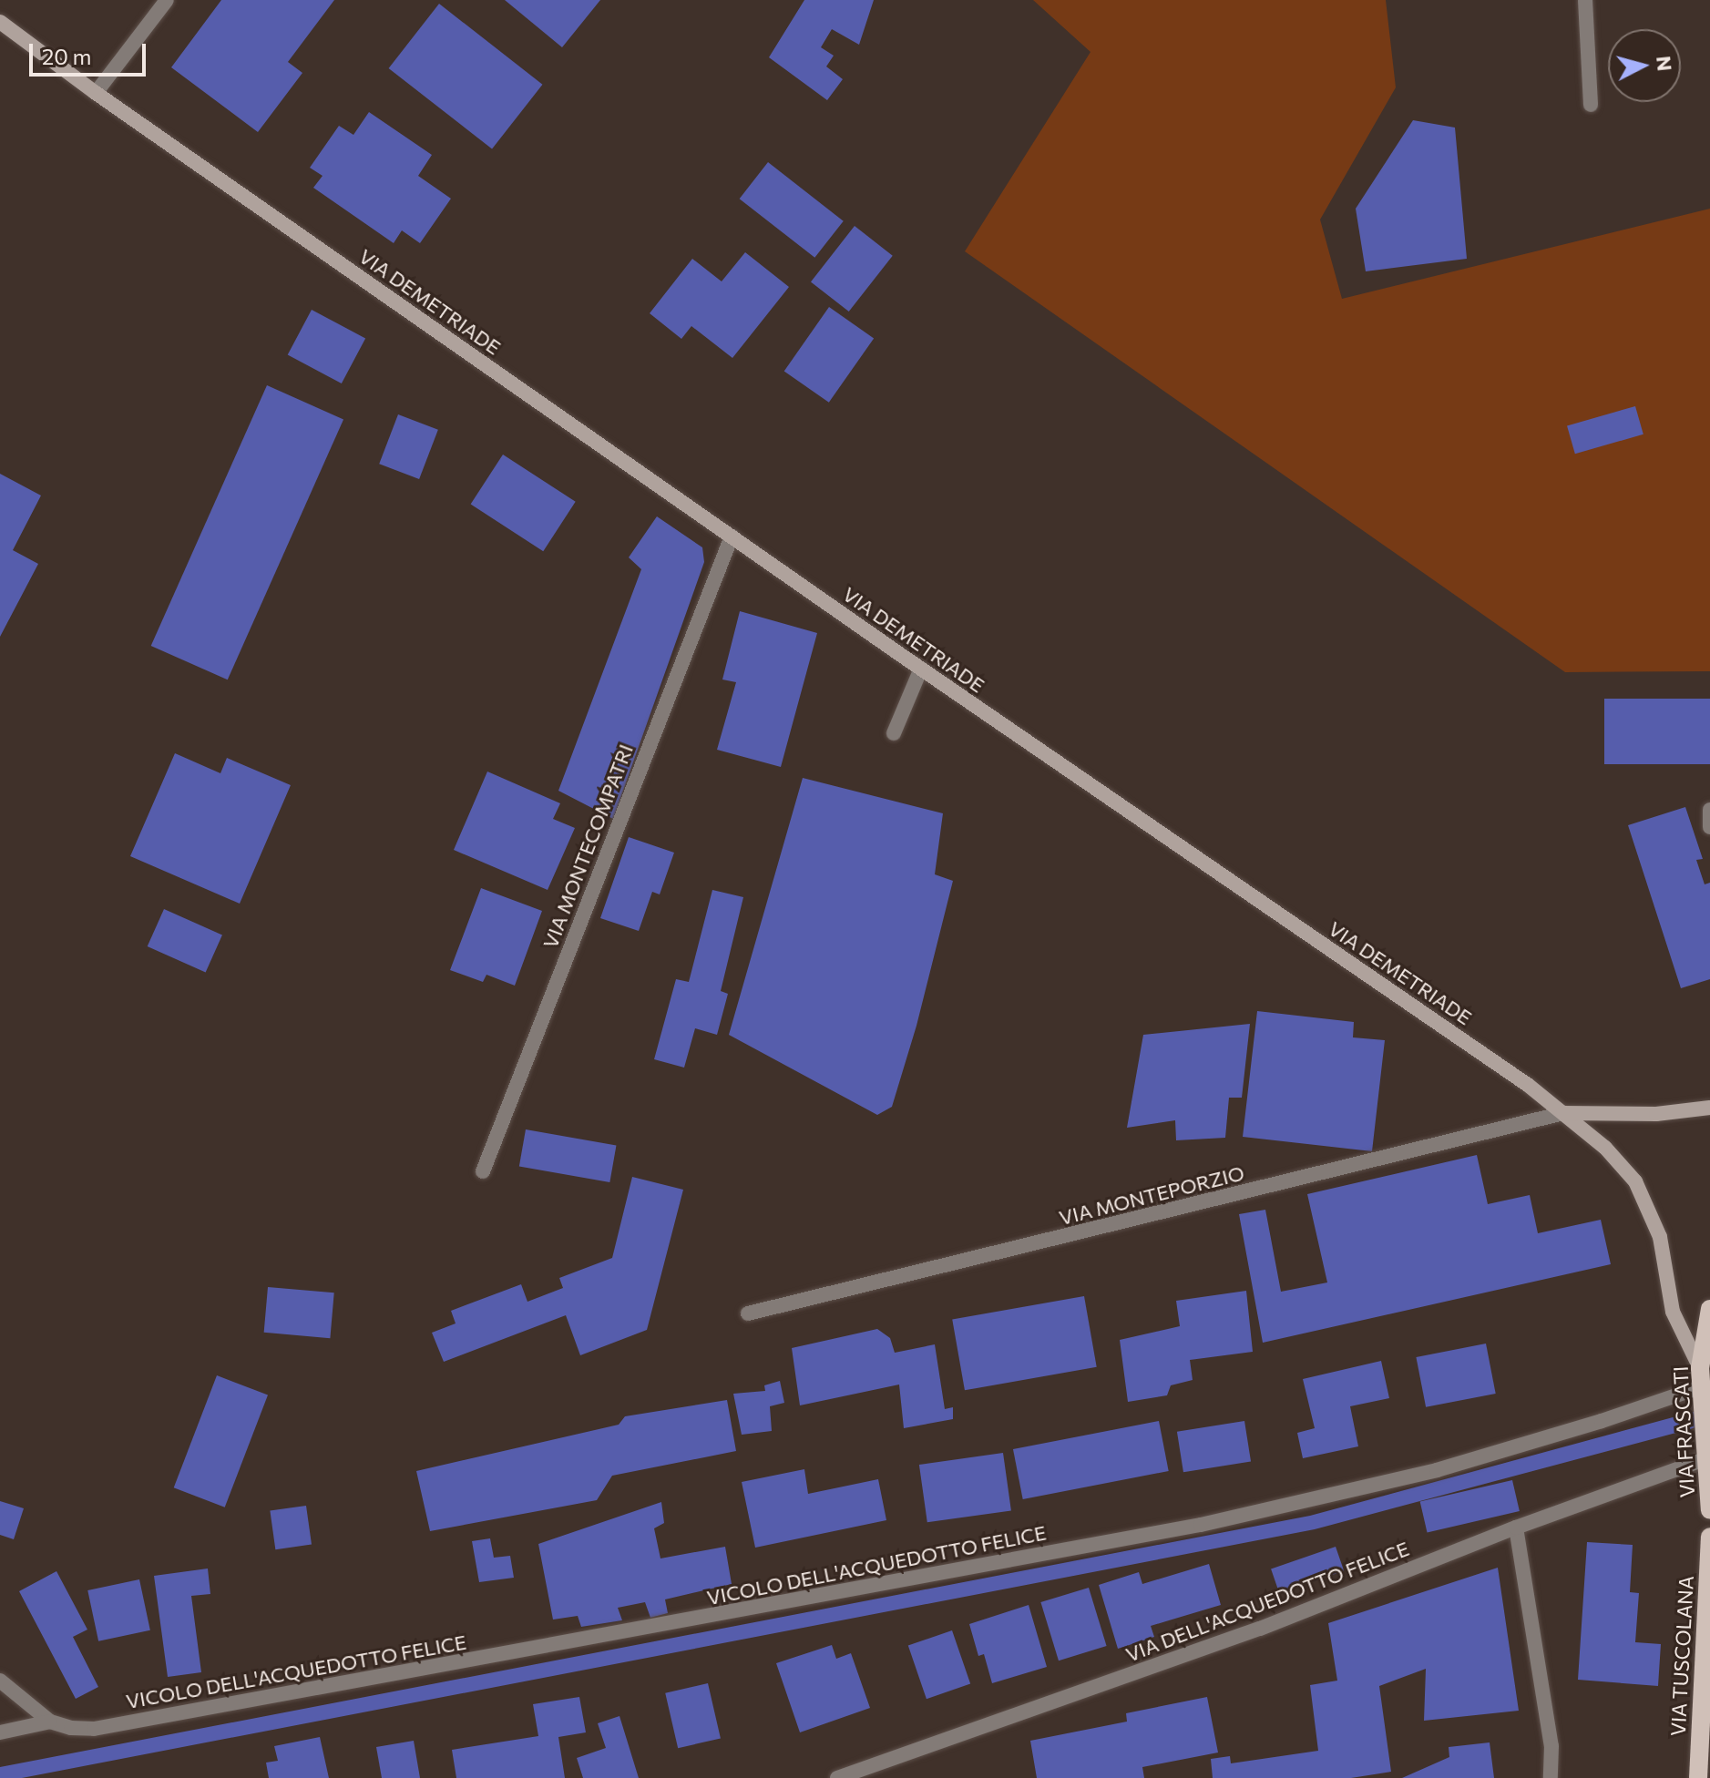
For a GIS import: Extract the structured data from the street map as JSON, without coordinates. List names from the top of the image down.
{
  "streets": {
    "main road": ["VIA FRASCATI", "VIA TUSCOLANA"],
    "street": [
      "VIA DEMETRIADE",
      "VIA MONTECOMPATRI",
      "VIA MONTEPORZIO",
      "VICOLO DELL'ACQUEDOTTO FELICE",
      "VIA DELL'ACQUEDOTTO FELICE"
    ]
  },
  "crossings": [
    ["VIA DEMETRIADE", "VIA MONTECOMPATRI"],
    ["VIA DEMETRIADE", "VIA MONTEPORZIO"],
    ["VIA DEMETRIADE", "VIA FRASCATI"],
    ["VIA FRASCATI", "VICOLO DELL'ACQUEDOTTO FELICE"],
    ["VIA FRASCATI", "VIA DELL'ACQUEDOTTO FELICE"]
  ],
  "scale_bar": "20 m",
  "north": "right"
}
